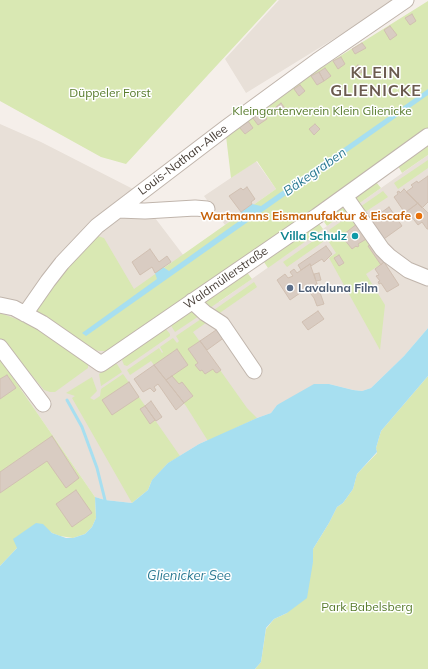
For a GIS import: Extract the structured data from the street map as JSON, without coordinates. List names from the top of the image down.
{
  "streets": {
    "street": ["Louis-Nathan-Allee", "Waldmüllerstraße"]
  },
  "crossings": [
    ["Louis-Nathan-Allee", "Waldmüllerstraße"]
  ],
  "districts": ["KLEIN GLIENICKE"],
  "water": ["Bäkegraben", "Glienicker See"],
  "parks": ["Düppeler Forst", "Kleingartenverein Klein Glienicke", "Park Babelsberg"],
  "places": ["Wartmanns Eismanufaktur & Eiscafe", "Villa Schulz", "Lavaluna Film"]
}
